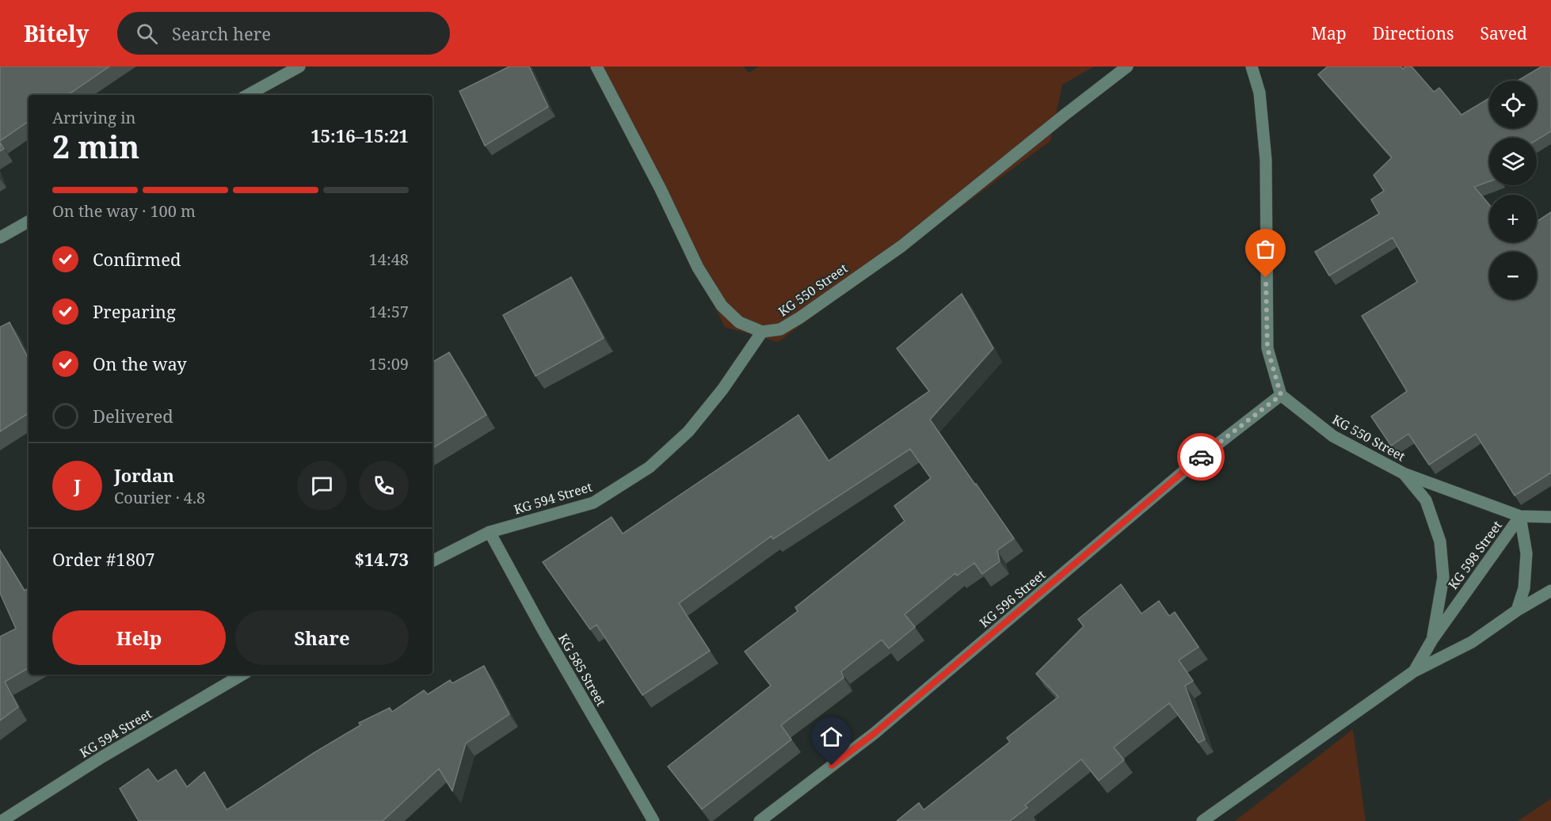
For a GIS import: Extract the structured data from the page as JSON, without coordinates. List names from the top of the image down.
{
  "streets": {
    "street": [
      "KG 550 Street",
      "KG 594 Street",
      "KG 598 Street",
      "KG 596 Street",
      "KG 585 Street"
    ]
  },
  "crossings": [
    ["KG 550 Street", "KG 594 Street"],
    ["KG 550 Street", "KG 598 Street"],
    ["KG 550 Street", "KG 596 Street"],
    ["KG 594 Street", "KG 585 Street"]
  ],
  "page": {
    "header": "Bitely",
    "search": "Search here",
    "nav": ["Map", "Directions", "Saved"],
    "map_buttons": ["+", "−"],
    "heading": ["2 min", "Arriving in", "15:16–15:21"],
    "panel": [
      "Jordan",
      "Courier · 4.8",
      "Order #1807",
      "$14.73"
    ],
    "bar": "On the way · 100 m",
    "list": [
      ["Confirmed", "14:48"],
      ["Preparing", "14:57"],
      ["On the way", "15:09"],
      "Delivered"
    ],
    "round": "J",
    "buttons": ["Help", "Share"]
  }
}
